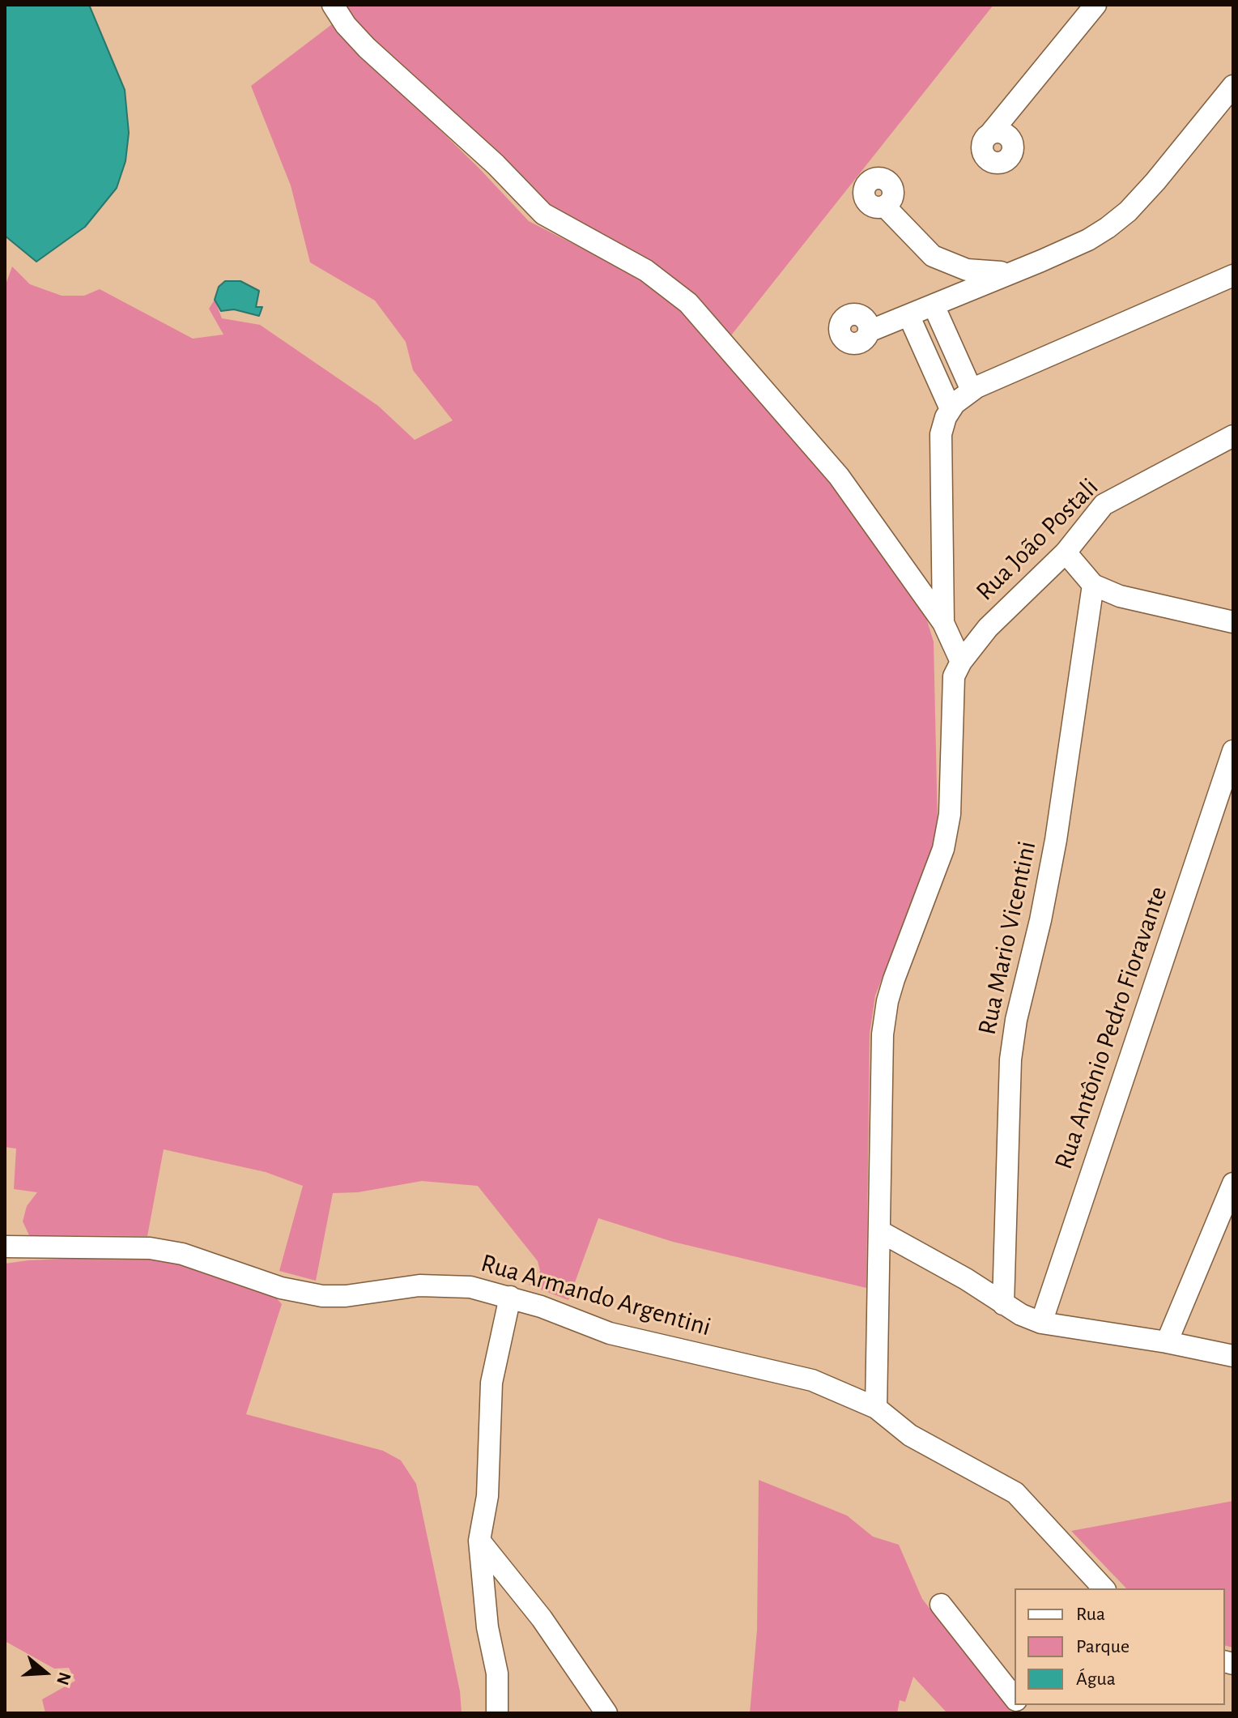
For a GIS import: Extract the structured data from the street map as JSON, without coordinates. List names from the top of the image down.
{
  "streets": {
    "street": [
      "Rua João Postali",
      "Rua Mario Vicentini",
      "Rua Antônio Pedro Fioravante",
      "Rua Armando Argentini"
    ]
  },
  "legend": ["Rua", "Parque", "Água"],
  "north": "right"
}
